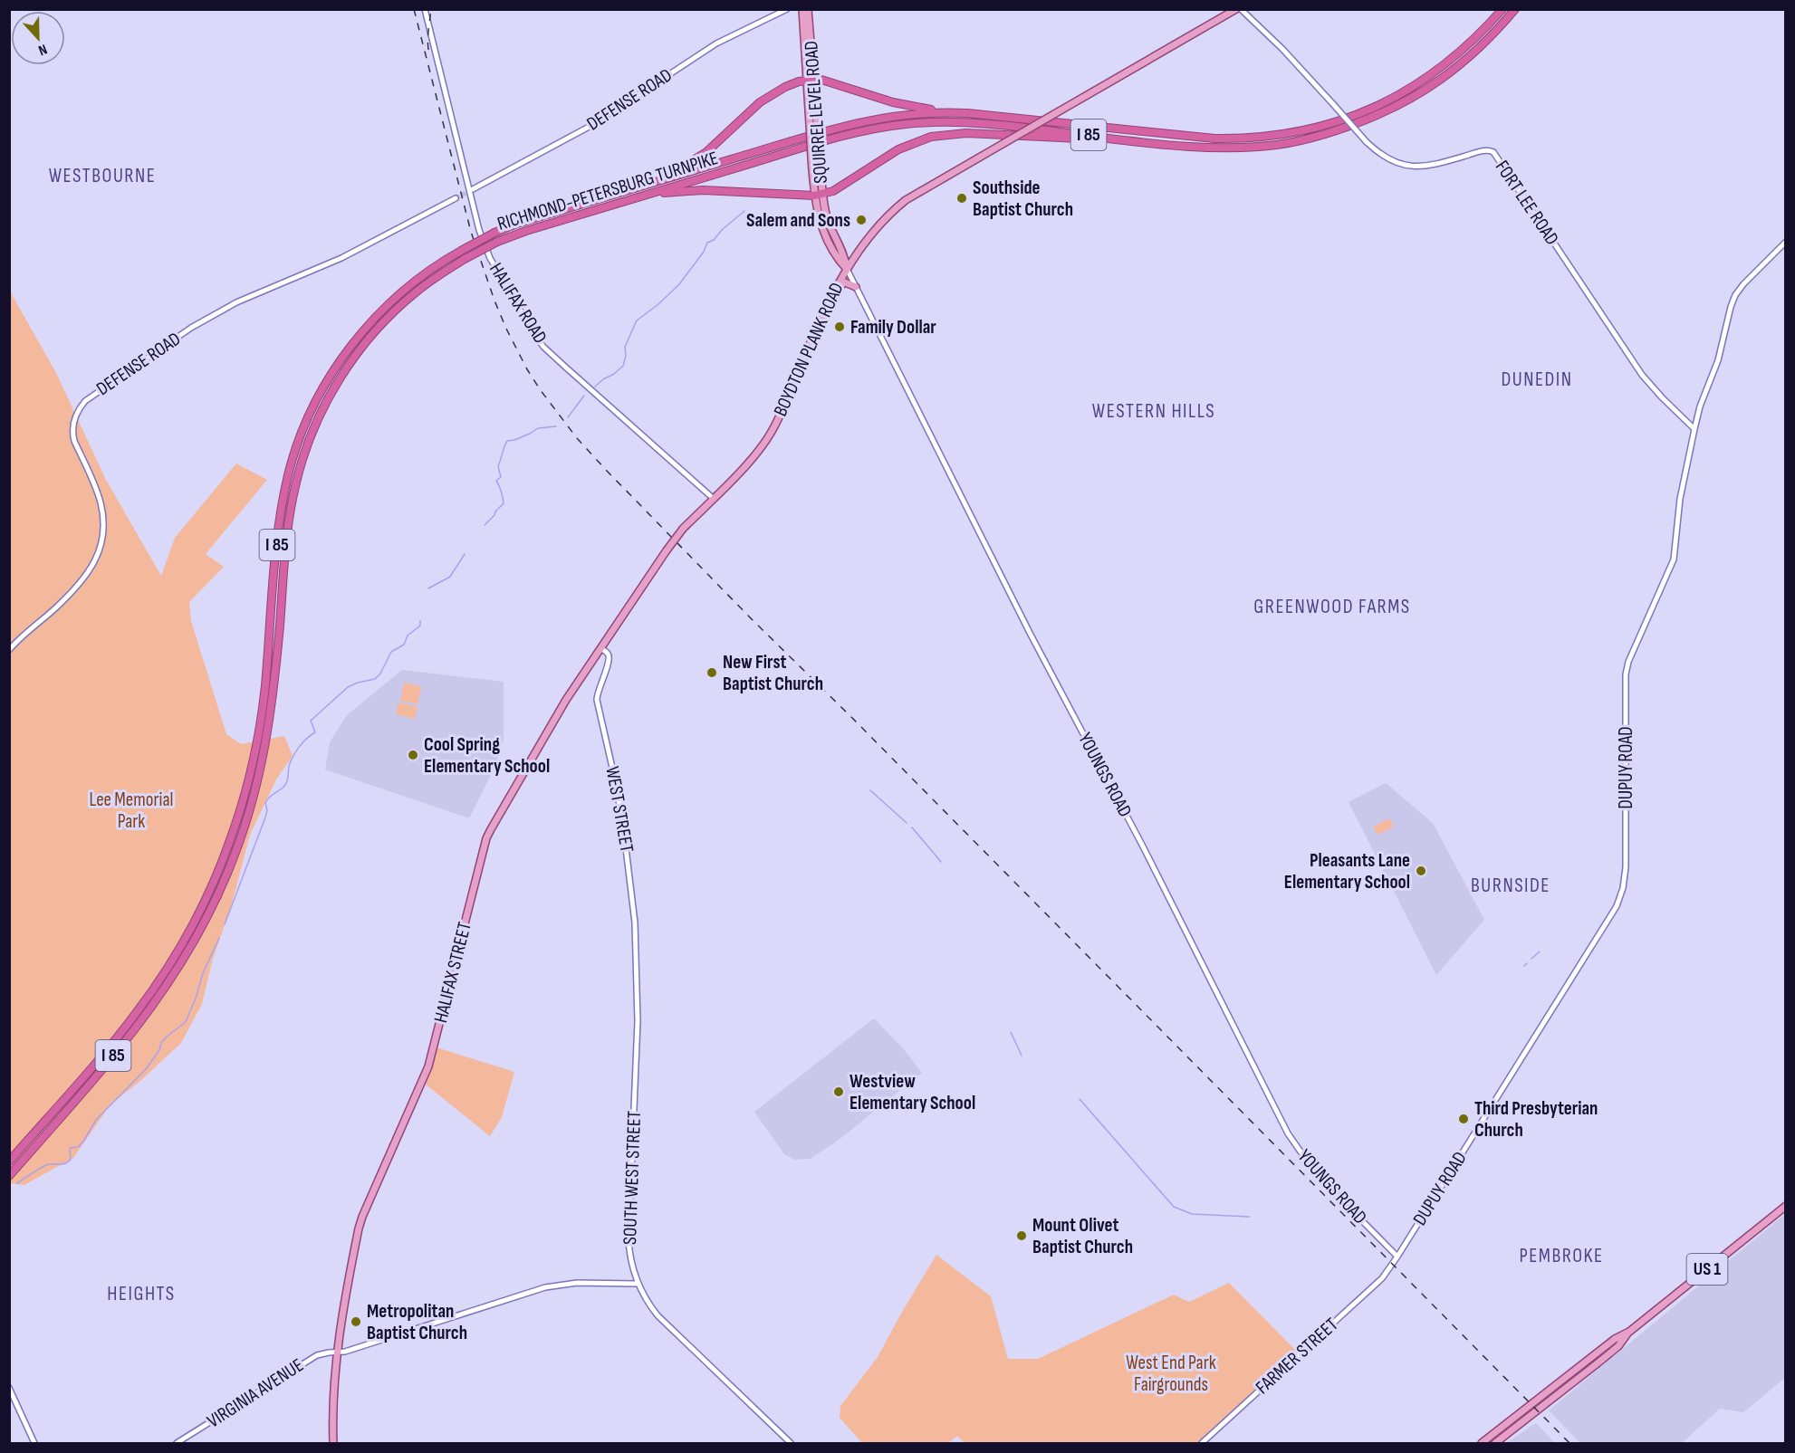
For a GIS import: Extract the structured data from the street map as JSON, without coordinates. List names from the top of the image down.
{
  "streets": {
    "highway": ["I 85", "RICHMOND-PETERSBURG TURNPIKE"],
    "main road": [
      "SQUIRREL LEVEL ROAD",
      "BOYDTON PLANK ROAD",
      "HALIFAX STREET",
      "US 1"
    ],
    "street": [
      "DEFENSE ROAD",
      "FORT LEE ROAD",
      "HALIFAX ROAD",
      "DUPUY ROAD",
      "YOUNGS ROAD",
      "WEST STREET",
      "SOUTH WEST STREET",
      "FARMER STREET",
      "VIRGINIA AVENUE"
    ]
  },
  "crossings": [
    ["SQUIRREL LEVEL ROAD", "BOYDTON PLANK ROAD"],
    ["SQUIRREL LEVEL ROAD", "YOUNGS ROAD"],
    ["FORT LEE ROAD", "DUPUY ROAD"],
    ["HALIFAX ROAD", "BOYDTON PLANK ROAD"],
    ["BOYDTON PLANK ROAD", "YOUNGS ROAD"],
    ["BOYDTON PLANK ROAD", "HALIFAX STREET"],
    ["DUPUY ROAD", "YOUNGS ROAD"],
    ["DUPUY ROAD", "FARMER STREET"],
    ["WEST STREET", "HALIFAX STREET"],
    ["WEST STREET", "SOUTH WEST STREET"],
    ["HALIFAX STREET", "VIRGINIA AVENUE"],
    ["SOUTH WEST STREET", "VIRGINIA AVENUE"]
  ],
  "districts": [
    "WESTBOURNE",
    "DUNEDIN",
    "WESTERN HILLS",
    "GREENWOOD FARMS",
    "BURNSIDE",
    "PEMBROKE",
    "HEIGHTS"
  ],
  "parks": ["Lee Memorial Park", "West End Park Fairgrounds"],
  "places": [
    "Southside Baptist Church",
    "Salem and Sons",
    "Family Dollar",
    "New First Baptist Church",
    "Cool Spring Elementary School",
    "Pleasants Lane Elementary School",
    "Westview Elementary School",
    "Third Presbyterian Church",
    "Mount Olivet Baptist Church",
    "Metropolitan Baptist Church"
  ],
  "north": "bottom"
}
